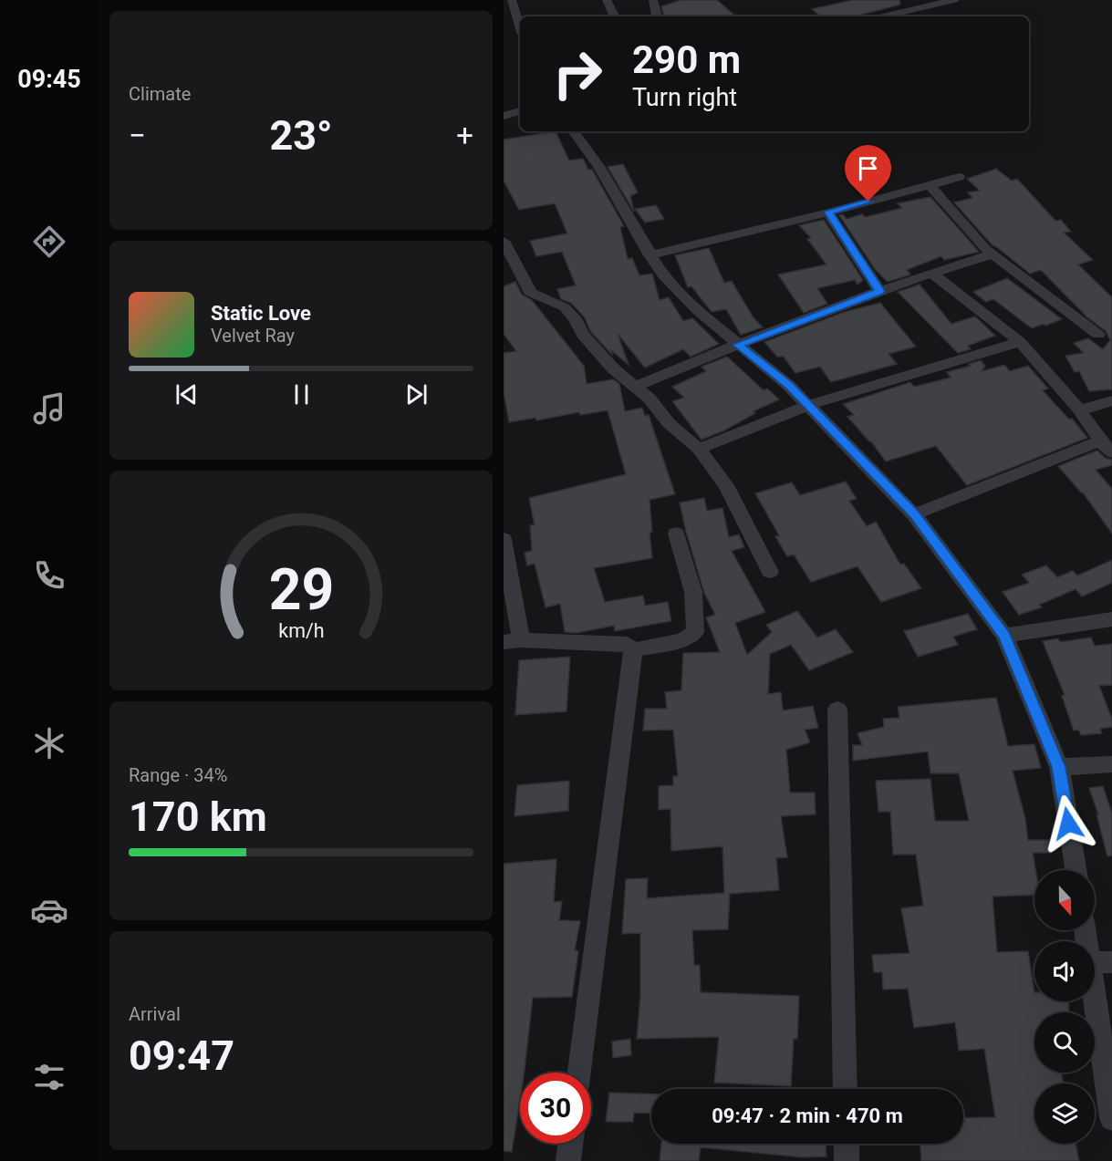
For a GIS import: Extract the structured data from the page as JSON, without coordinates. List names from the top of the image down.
{
  "north": "bottom",
  "page": {
    "tabs": "09:45",
    "tile": [
      "Climate",
      ["Range · 34%", "170 km"],
      ["Arrival", "09:47"]
    ],
    "turn": ["290 m", "Turn right"],
    "heat": ["−", "23°", "+"],
    "song": ["Static Love", "Velvet Ray"],
    "limit": "30",
    "trip": "09:47 · 2 min · 470 m",
    "gauge": ["29", "km/h"]
  }
}
